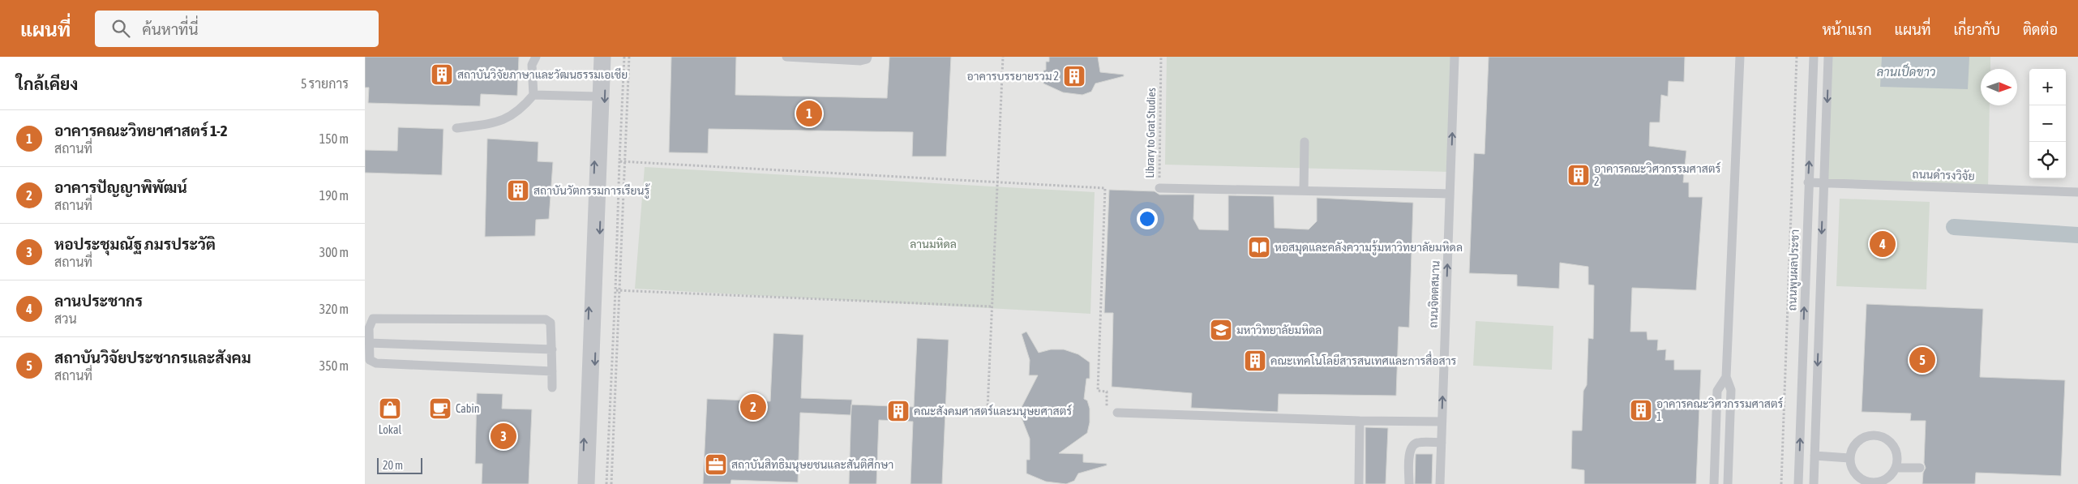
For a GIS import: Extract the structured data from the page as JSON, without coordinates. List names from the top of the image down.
{
  "streets": {
    "lane": ["ถนนดำรงวิจัย", "ถนนพูนผลประชา", "ถนนจิตตสมาน"],
    "path": ["Library to Grat Studies"]
  },
  "crossings": [
    ["ถนนดำรงวิจัย", "ถนนพูนผลประชา"]
  ],
  "one_way": ["ถนนจิตตสมาน"],
  "water": ["ลานเป็ดขาว"],
  "parks": ["ลานมหิดล"],
  "places": {
    "building": [
      "สถาบันวิจัยภาษาและวัฒนธรรมเอเชีย",
      "อาคารบรรยายรวม 2",
      "อาคารคณะวิศวกรรมศาสตร์ 2",
      "สถาบันวัตกรรมการเรียนรู้",
      "คณะเทคโนโลยีสารสนเทศและการสื่อสาร",
      "อาคารคณะวิศวกรรมศาสตร์ 1",
      "คณะสังคมศาสตร์และมนุษยศาสตร์"
    ],
    "library": ["หอสมุดและคลังความรู้มหาวิทยาลัยมหิดล"],
    "school or university": ["มหาวิทยาลัยมหิดล"],
    "shop": ["Lokal"],
    "cafe": ["Cabin"],
    "office": ["สถาบันสิทธิมนุษยชนและสันติศึกษา"]
  },
  "scale_bar": "20 m",
  "north": "right",
  "page": {
    "header": "แผนที่",
    "search": "ค้นหาที่นี่",
    "nav": [
      "หน้าแรก",
      "แผนที่",
      "เกี่ยวกับ",
      "ติดต่อ"
    ],
    "heading": ["ใกล้เคียง", "5 รายการ"],
    "map_buttons": ["+", "−"],
    "pins": [
      "1",
      "4",
      "5",
      "2",
      "3"
    ],
    "list": [
      {
        "mark": "1",
        "name": "อาคารคณะวิทยาศาสตร์ 1-2",
        "note": "สถานที่",
        "value": "150 m"
      },
      {
        "mark": "2",
        "name": "อาคารปัญญาพิพัฒน์",
        "note": "สถานที่",
        "value": "190 m"
      },
      {
        "mark": "3",
        "name": "หอประชุมณัฐ ภมรประวัติ",
        "note": "สถานที่",
        "value": "300 m"
      },
      {
        "mark": "4",
        "name": "ลานประชากร",
        "note": "สวน",
        "value": "320 m"
      },
      {
        "mark": "5",
        "name": "สถาบันวิจัยประชากรและสังคม",
        "note": "สถานที่",
        "value": "350 m"
      }
    ],
    "scale": "20 m"
  }
}
